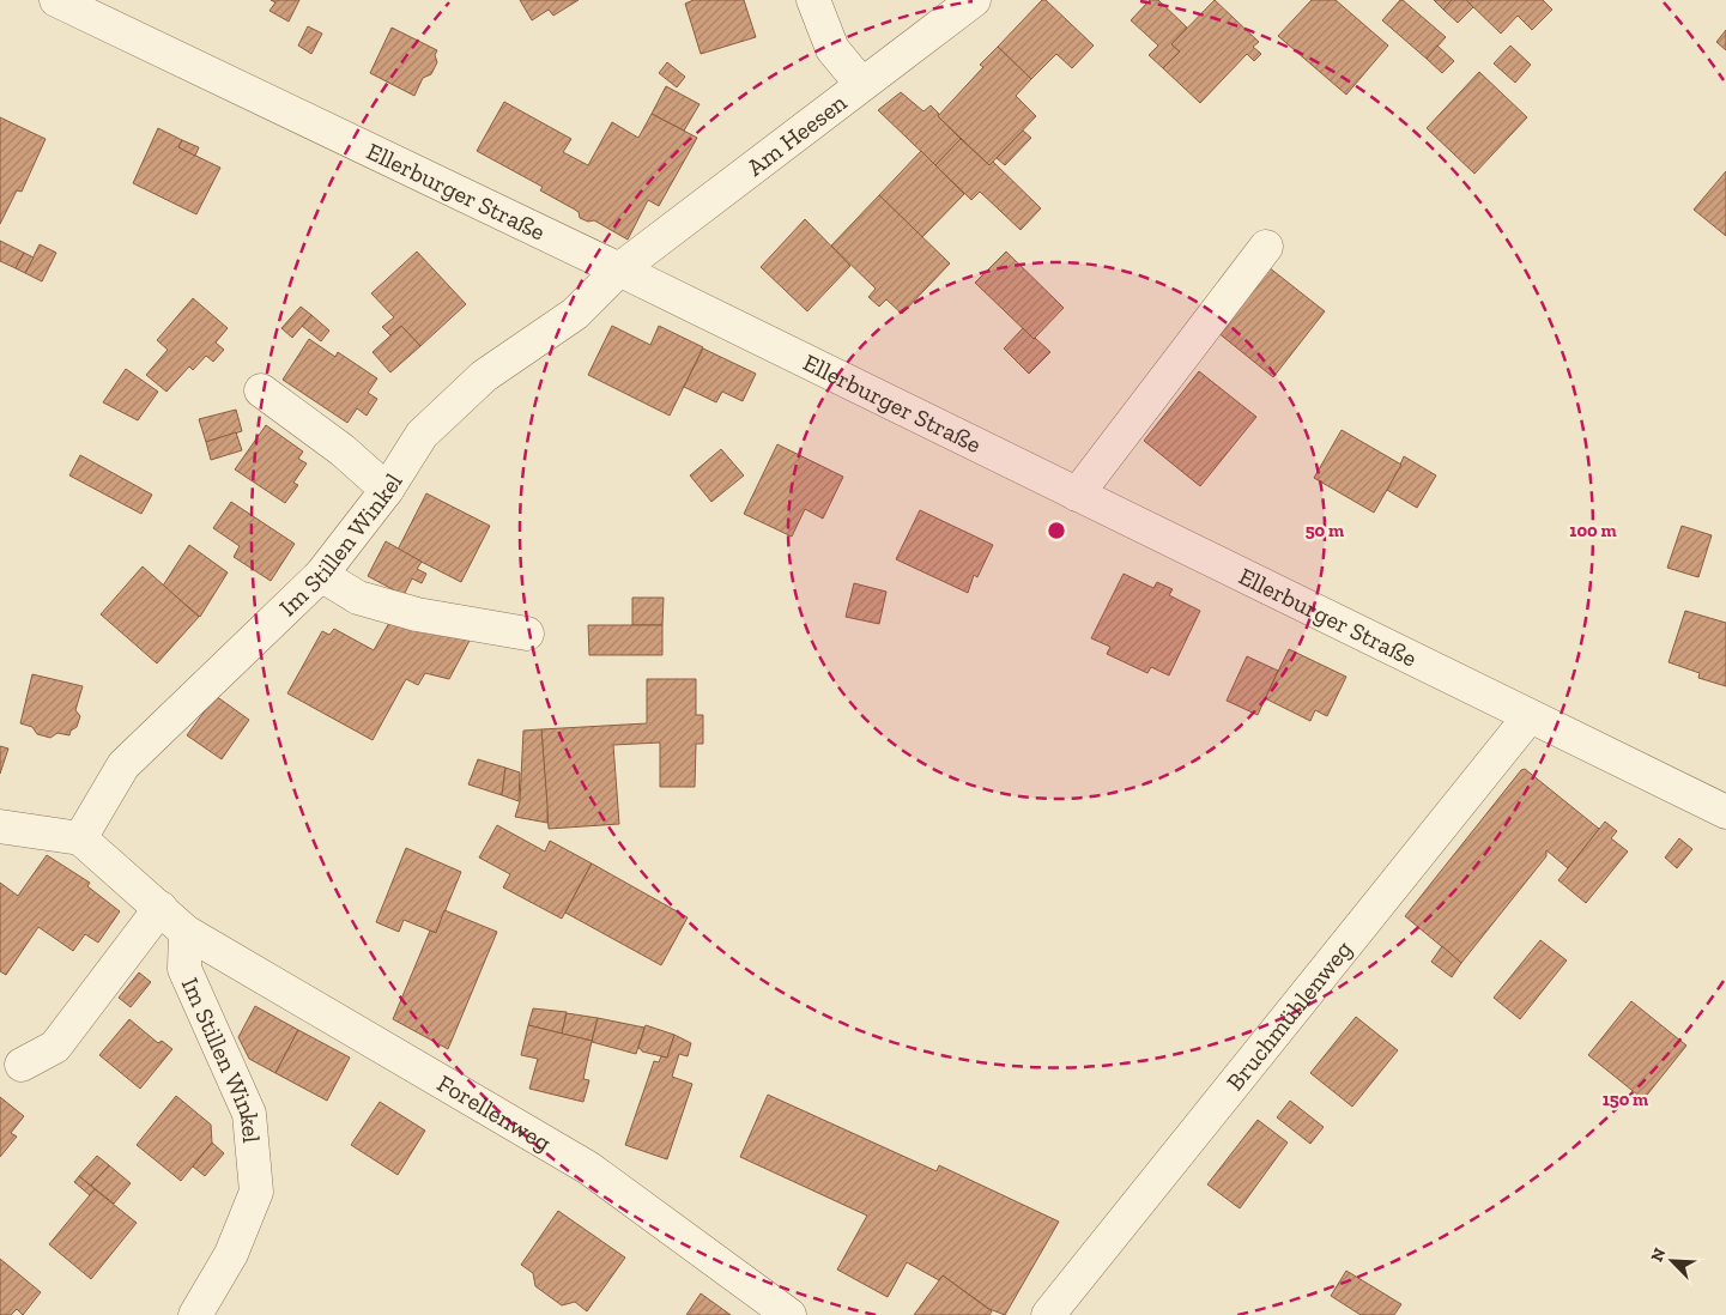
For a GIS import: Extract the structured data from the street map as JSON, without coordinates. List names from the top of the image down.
{
  "streets": {
    "street": [
      "Am Heesen",
      "Ellerburger Straße",
      "Im Stillen Winkel",
      "Bruchmühlenweg",
      "Forellenweg"
    ]
  },
  "crossings": [
    ["Am Heesen", "Ellerburger Straße"],
    ["Am Heesen", "Im Stillen Winkel"],
    ["Ellerburger Straße", "Im Stillen Winkel"],
    ["Ellerburger Straße", "Bruchmühlenweg"],
    ["Im Stillen Winkel", "Forellenweg"]
  ],
  "north": "top left",
  "rings": ["50 m", "100 m", "150 m"]
}
